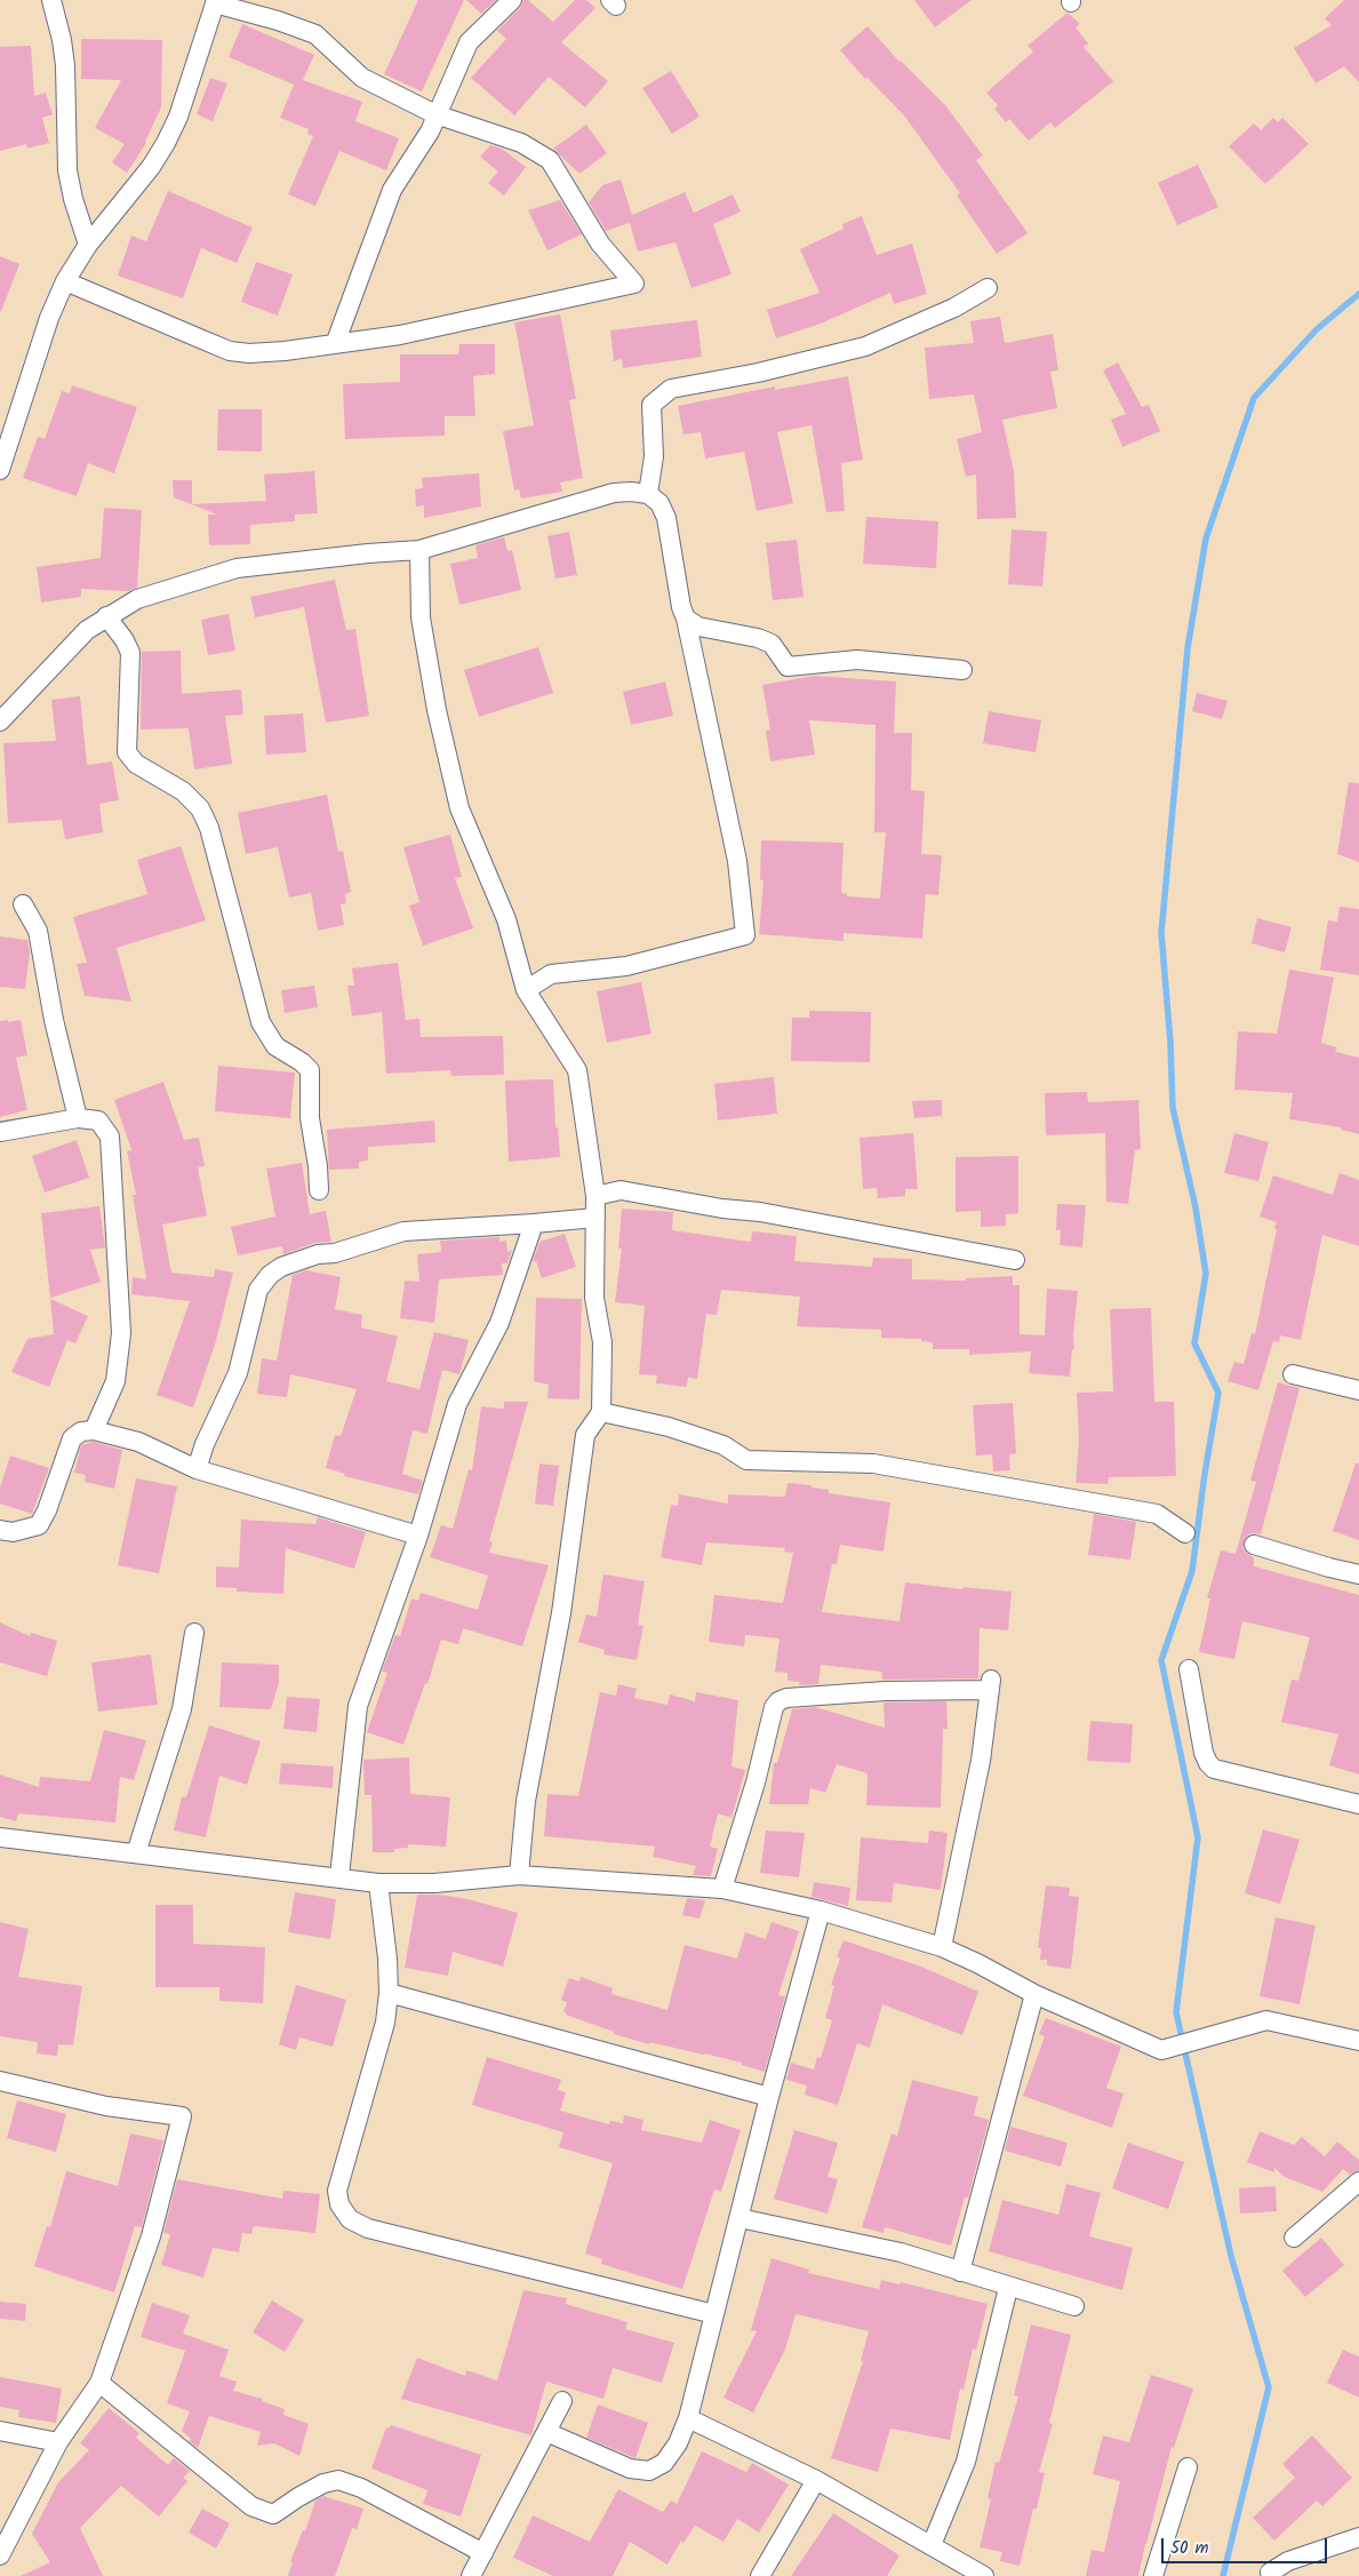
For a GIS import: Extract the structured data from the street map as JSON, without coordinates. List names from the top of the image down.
{
  "scale_bar": "50 m"
}
